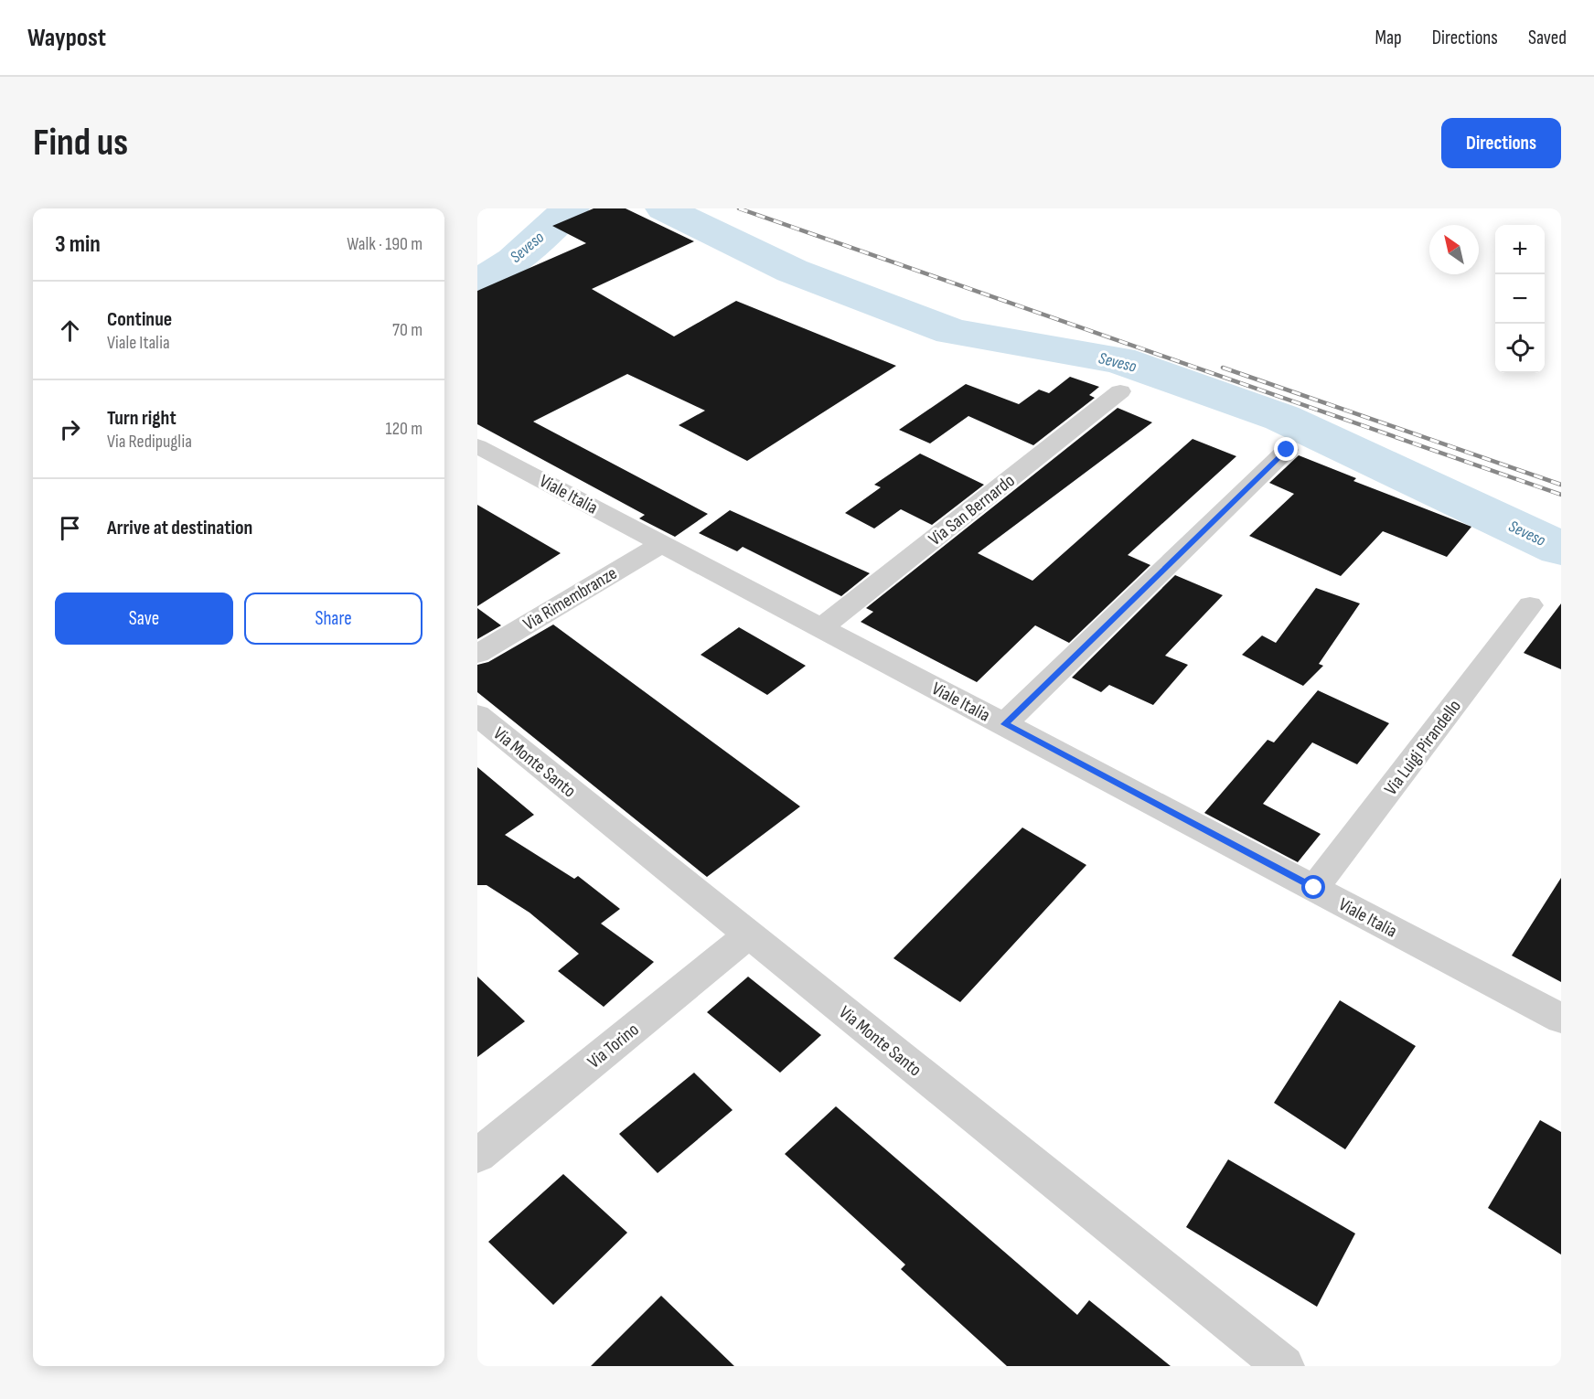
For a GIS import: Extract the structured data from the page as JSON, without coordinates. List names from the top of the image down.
{
  "streets": {
    "street": [
      "Viale Italia",
      "Via San Bernardo",
      "Via Rimembranze",
      "Via Luigi Pirandello",
      "Via Monte Santo",
      "Via Torino"
    ]
  },
  "crossings": [
    ["Viale Italia", "Via San Bernardo"],
    ["Viale Italia", "Via Rimembranze"],
    ["Viale Italia", "Via Luigi Pirandello"],
    ["Via Monte Santo", "Via Torino"]
  ],
  "water": ["Seveso"],
  "north": "top left",
  "page": {
    "header": "Waypost",
    "nav": ["Map", "Directions", "Saved"],
    "buttons": [
      "Directions",
      ["Save", "Share"]
    ],
    "title": "Find us",
    "heading": ["3 min", "Walk · 190 m"],
    "map_buttons": ["+", "−"],
    "list": [
      ["Continue", "Viale Italia", "70 m"],
      ["Turn right", "Via Redipuglia", "120 m"],
      "Arrive at destination"
    ]
  }
}
